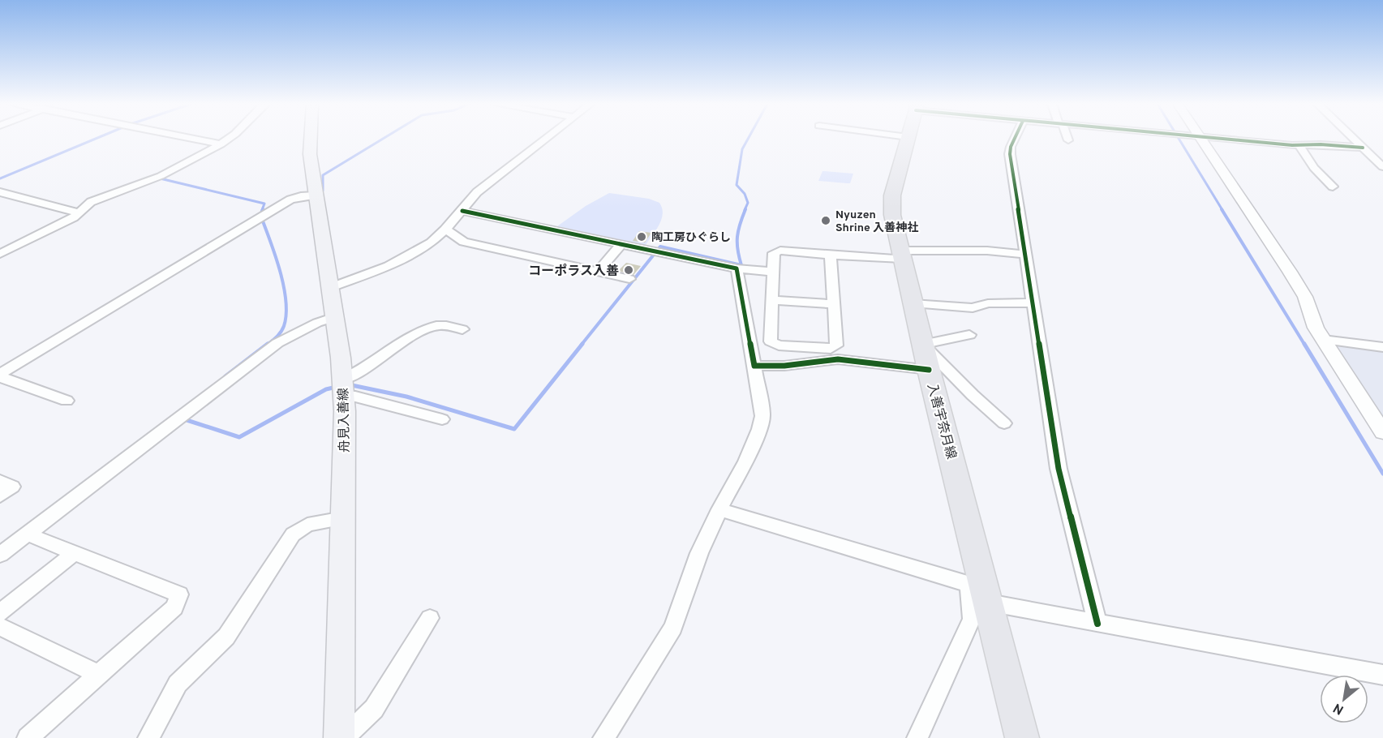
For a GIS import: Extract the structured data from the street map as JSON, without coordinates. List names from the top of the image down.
{
  "streets": {
    "main road": ["舟見入善線", "入善宇奈月線"]
  },
  "places": ["Nyuzen Shrine 入善神社", "陶工房ひぐらし", "コーポラス入善"],
  "north": "bottom left"
}
